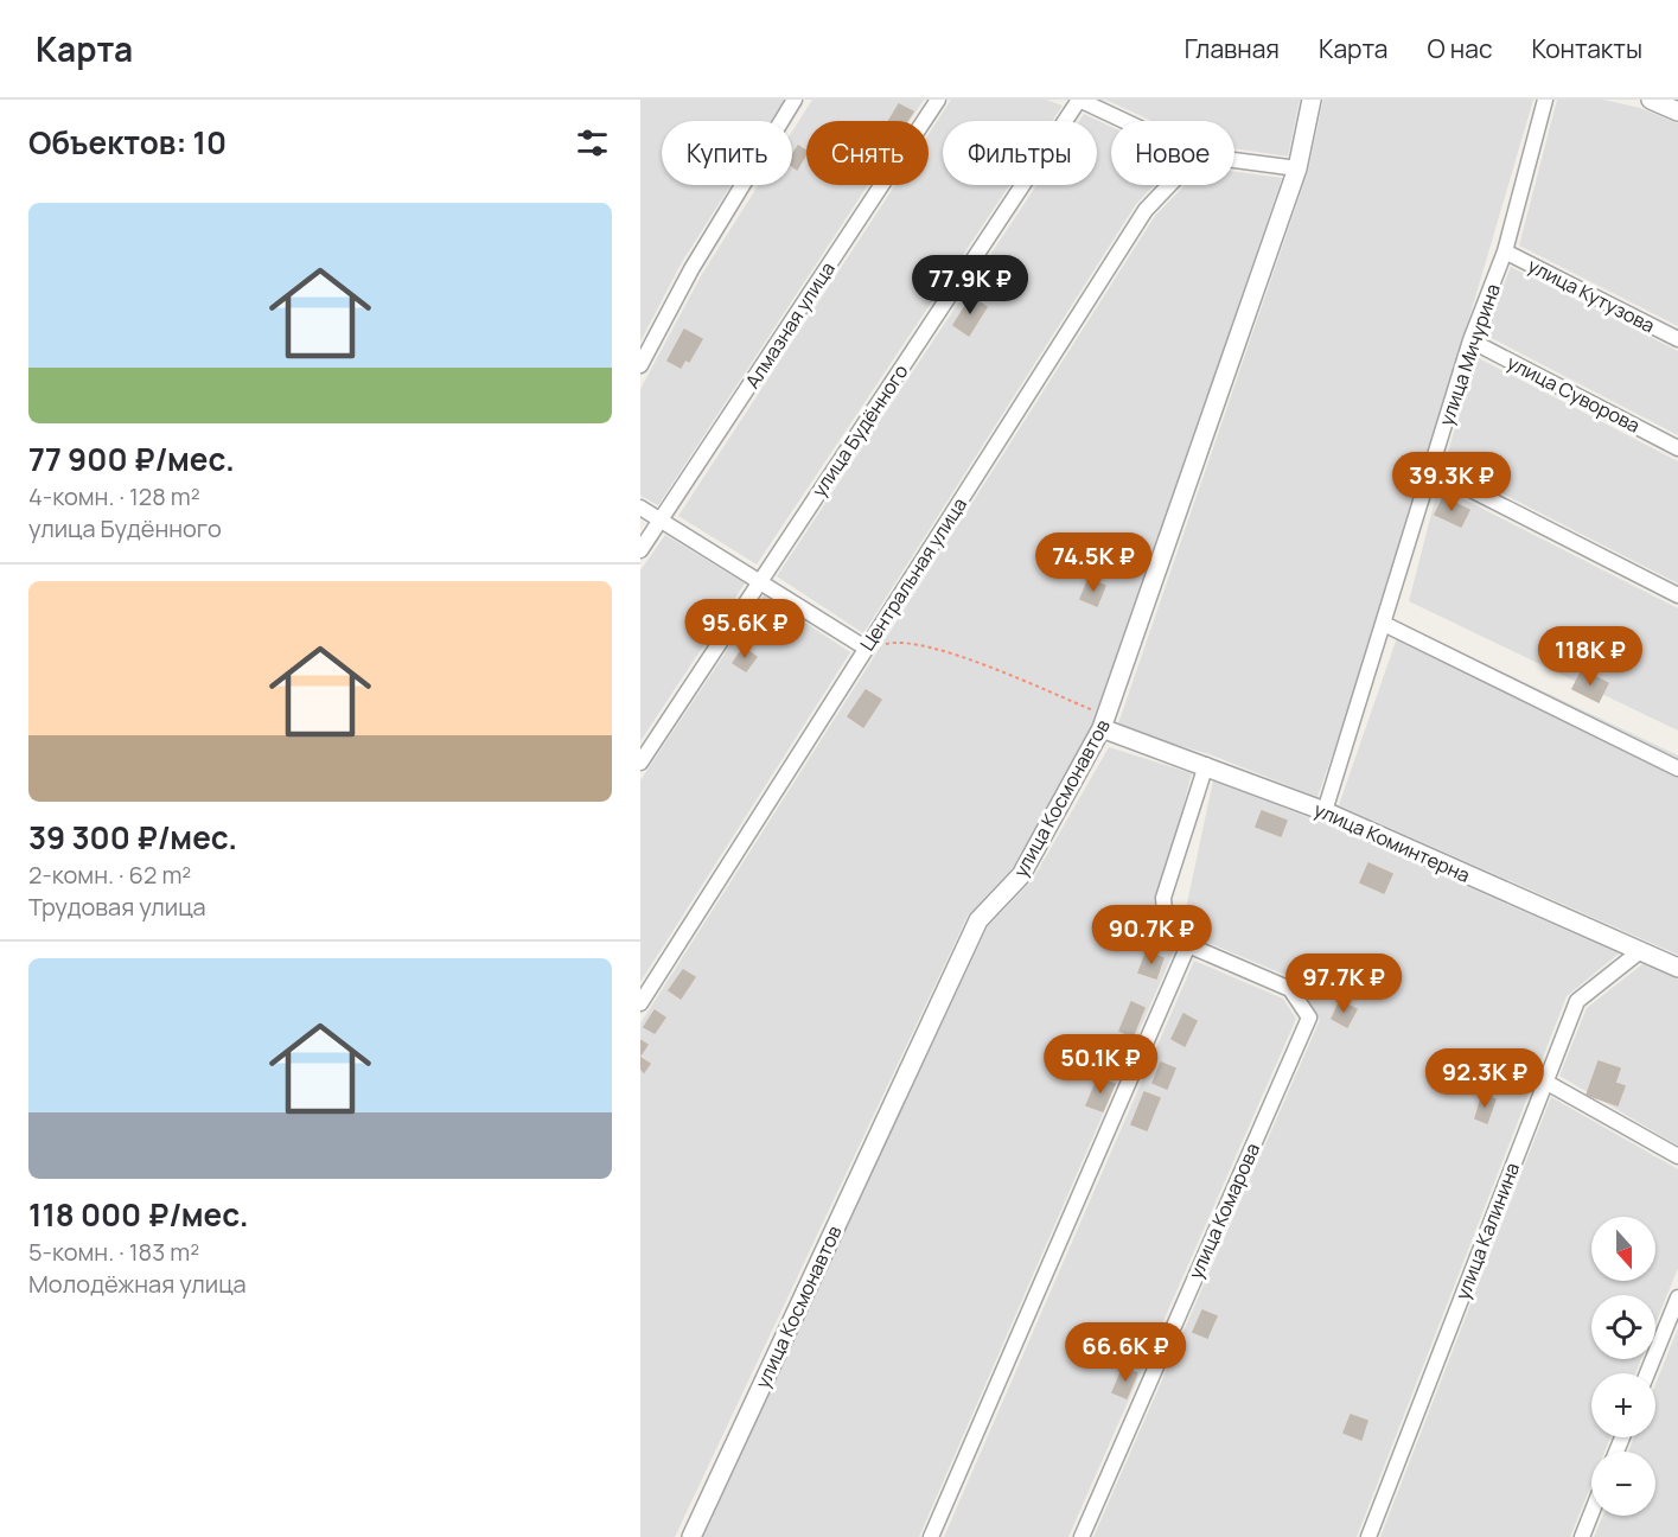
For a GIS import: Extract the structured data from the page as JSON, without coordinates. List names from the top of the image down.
{
  "streets": {
    "street": [
      "улица Кутузова",
      "Алмазная улица",
      "улица Мичурина",
      "улица Суворова",
      "улица Будённого",
      "Центральная улица",
      "улица Космонавтов",
      "улица Коминтерна",
      "улица Комарова",
      "улица Калинина"
    ]
  },
  "crossings": [
    ["улица Кутузова", "улица Мичурина"],
    ["улица Мичурина", "улица Суворова"],
    ["улица Мичурина", "улица Коминтерна"],
    ["улица Космонавтов", "улица Коминтерна"],
    ["улица Коминтерна", "улица Комарова"],
    ["улица Коминтерна", "улица Калинина"]
  ],
  "north": "bottom",
  "page": {
    "header": "Карта",
    "nav": [
      "Главная",
      "Карта",
      "О нас",
      "Контакты"
    ],
    "heading": "Объектов: 10",
    "chip": [
      "Купить",
      "Снять",
      "Фильтры",
      "Новое"
    ],
    "list": [
      {
        "name": "77 900 ₽/мес.",
        "note": "4-комн. · 128 m² · улица Будённого"
      },
      {
        "name": "39 300 ₽/мес.",
        "note": "2-комн. · 62 m² · Трудовая улица"
      },
      {
        "name": "118 000 ₽/мес.",
        "note": "5-комн. · 183 m² · Молодёжная улица"
      }
    ],
    "price": [
      "77.9K ₽",
      "39.3K ₽",
      "74.5K ₽",
      "95.6K ₽",
      "118K ₽",
      "90.7K ₽",
      "97.7K ₽",
      "50.1K ₽",
      "92.3K ₽",
      "66.6K ₽"
    ],
    "map_buttons": ["+", "−"]
  }
}
